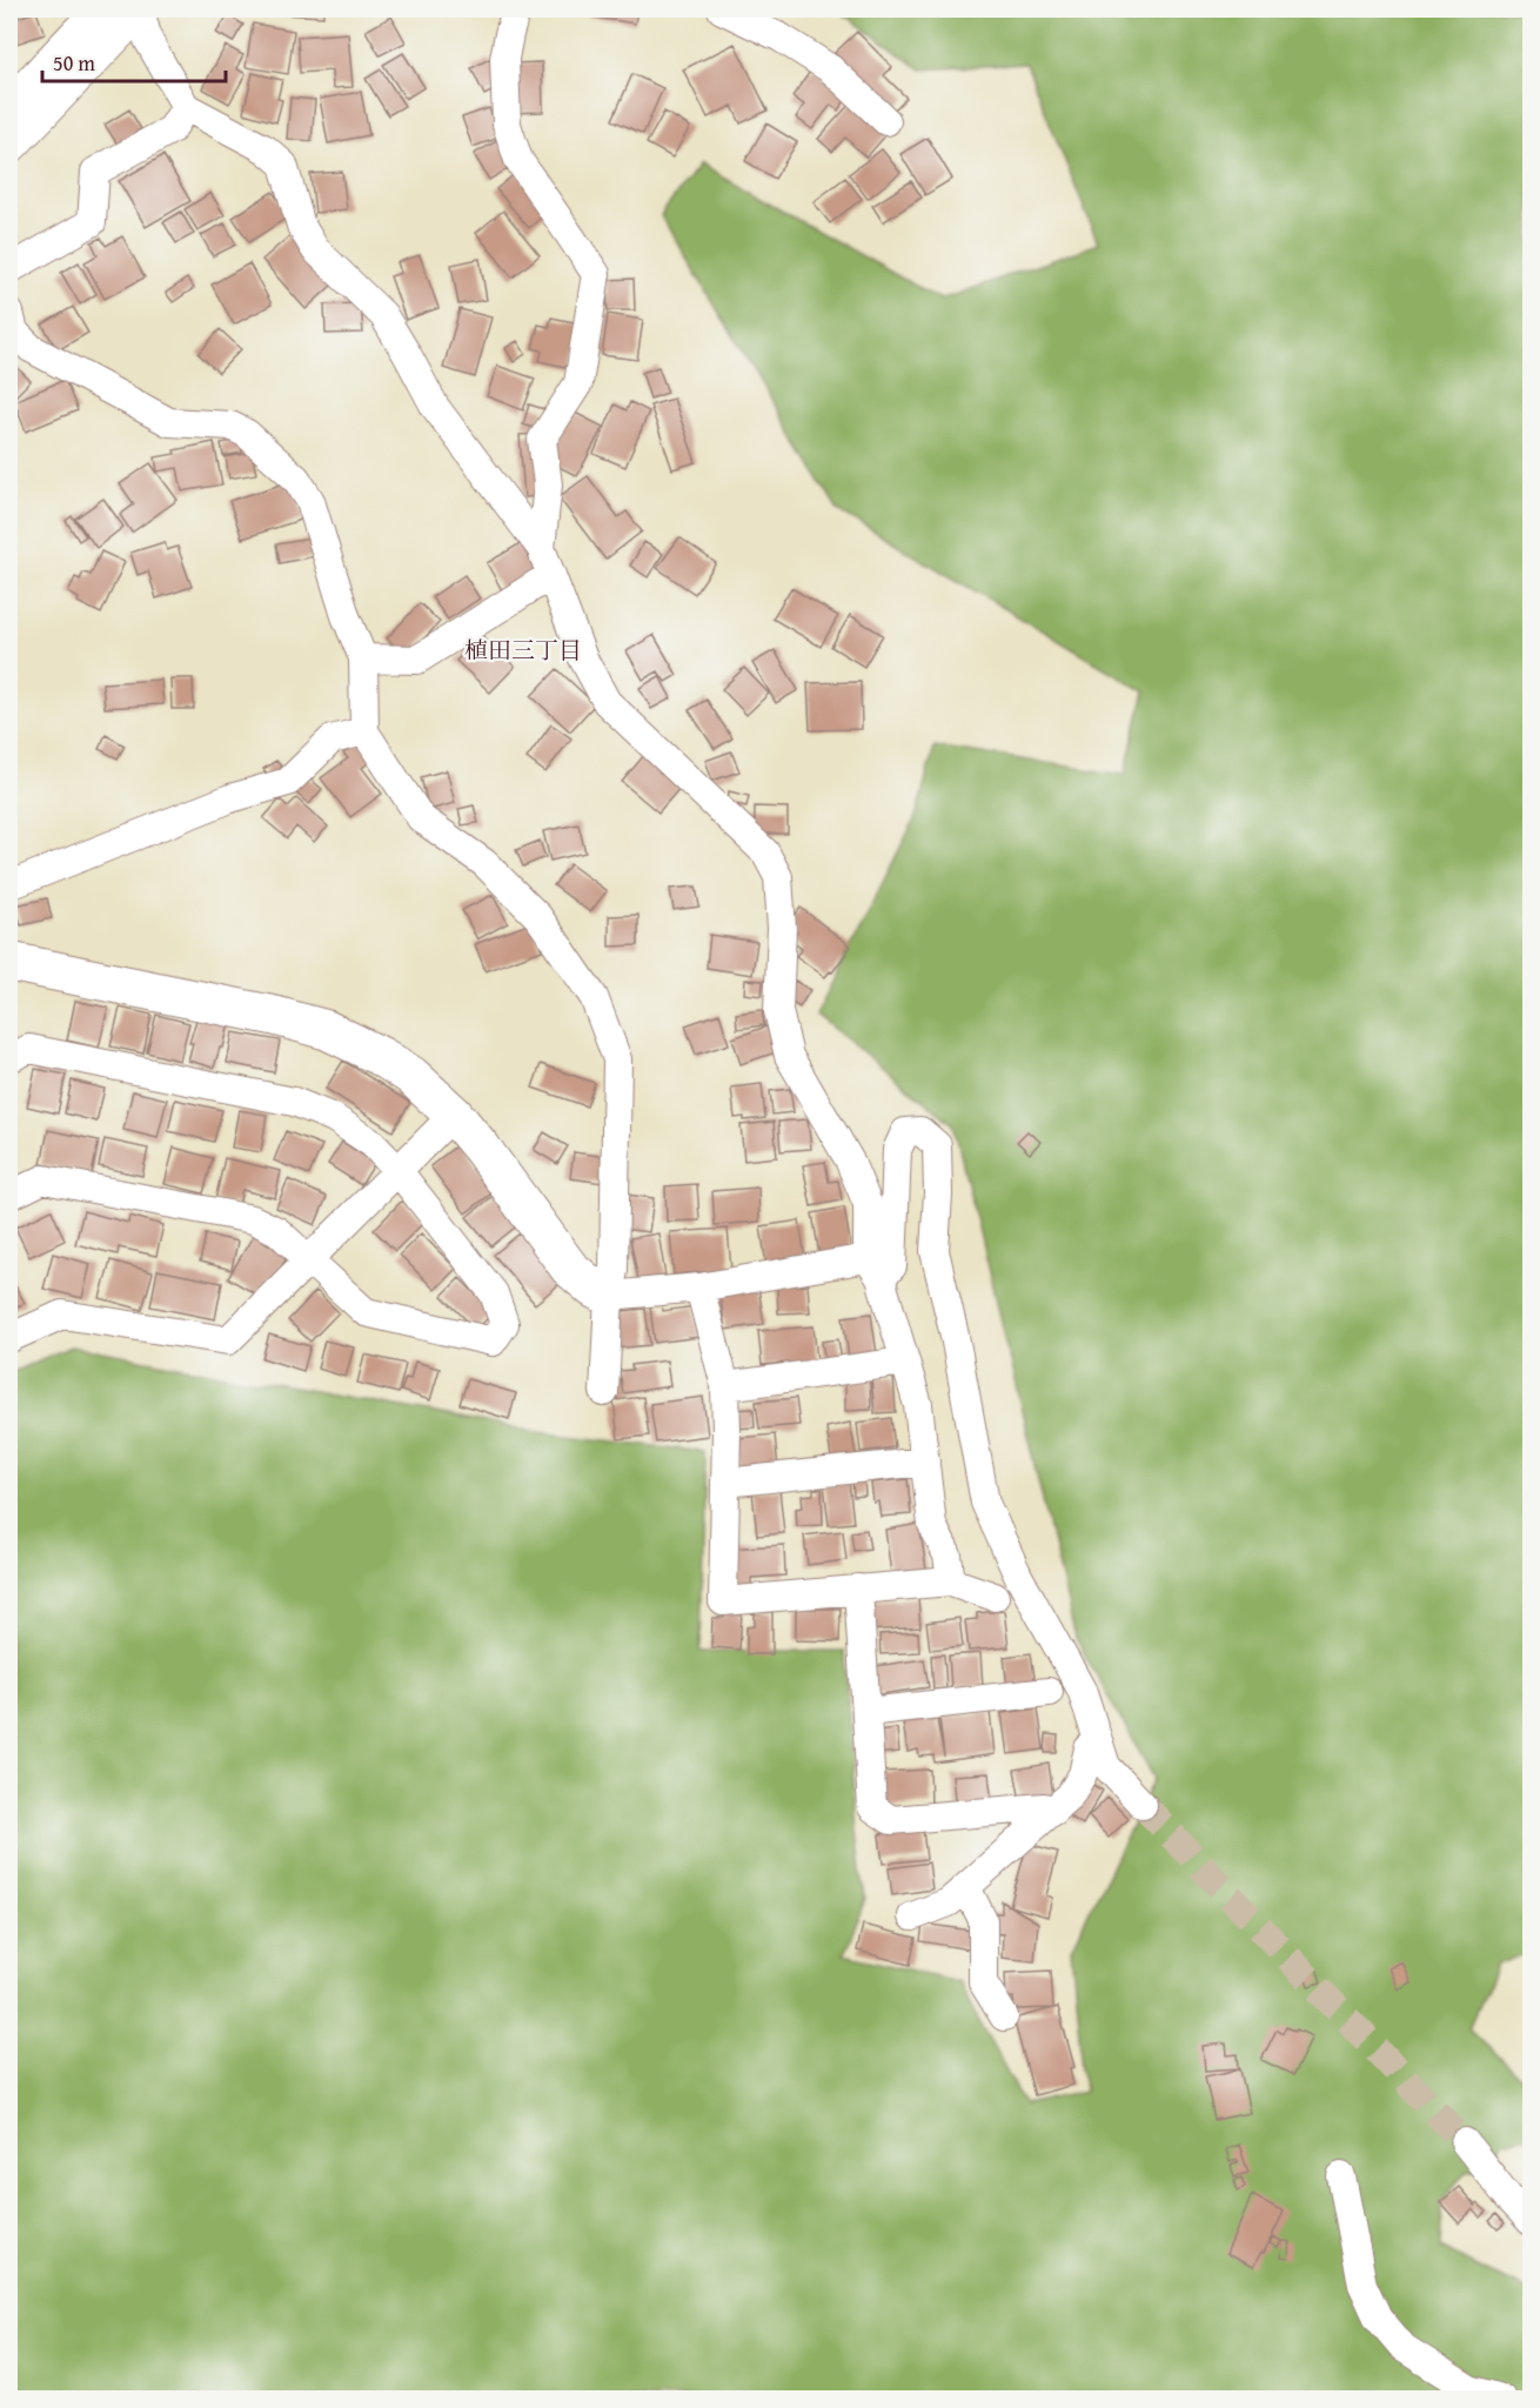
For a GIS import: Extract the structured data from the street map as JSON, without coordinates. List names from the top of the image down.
{
  "districts": ["植田三丁目"],
  "scale_bar": "50 m"
}
